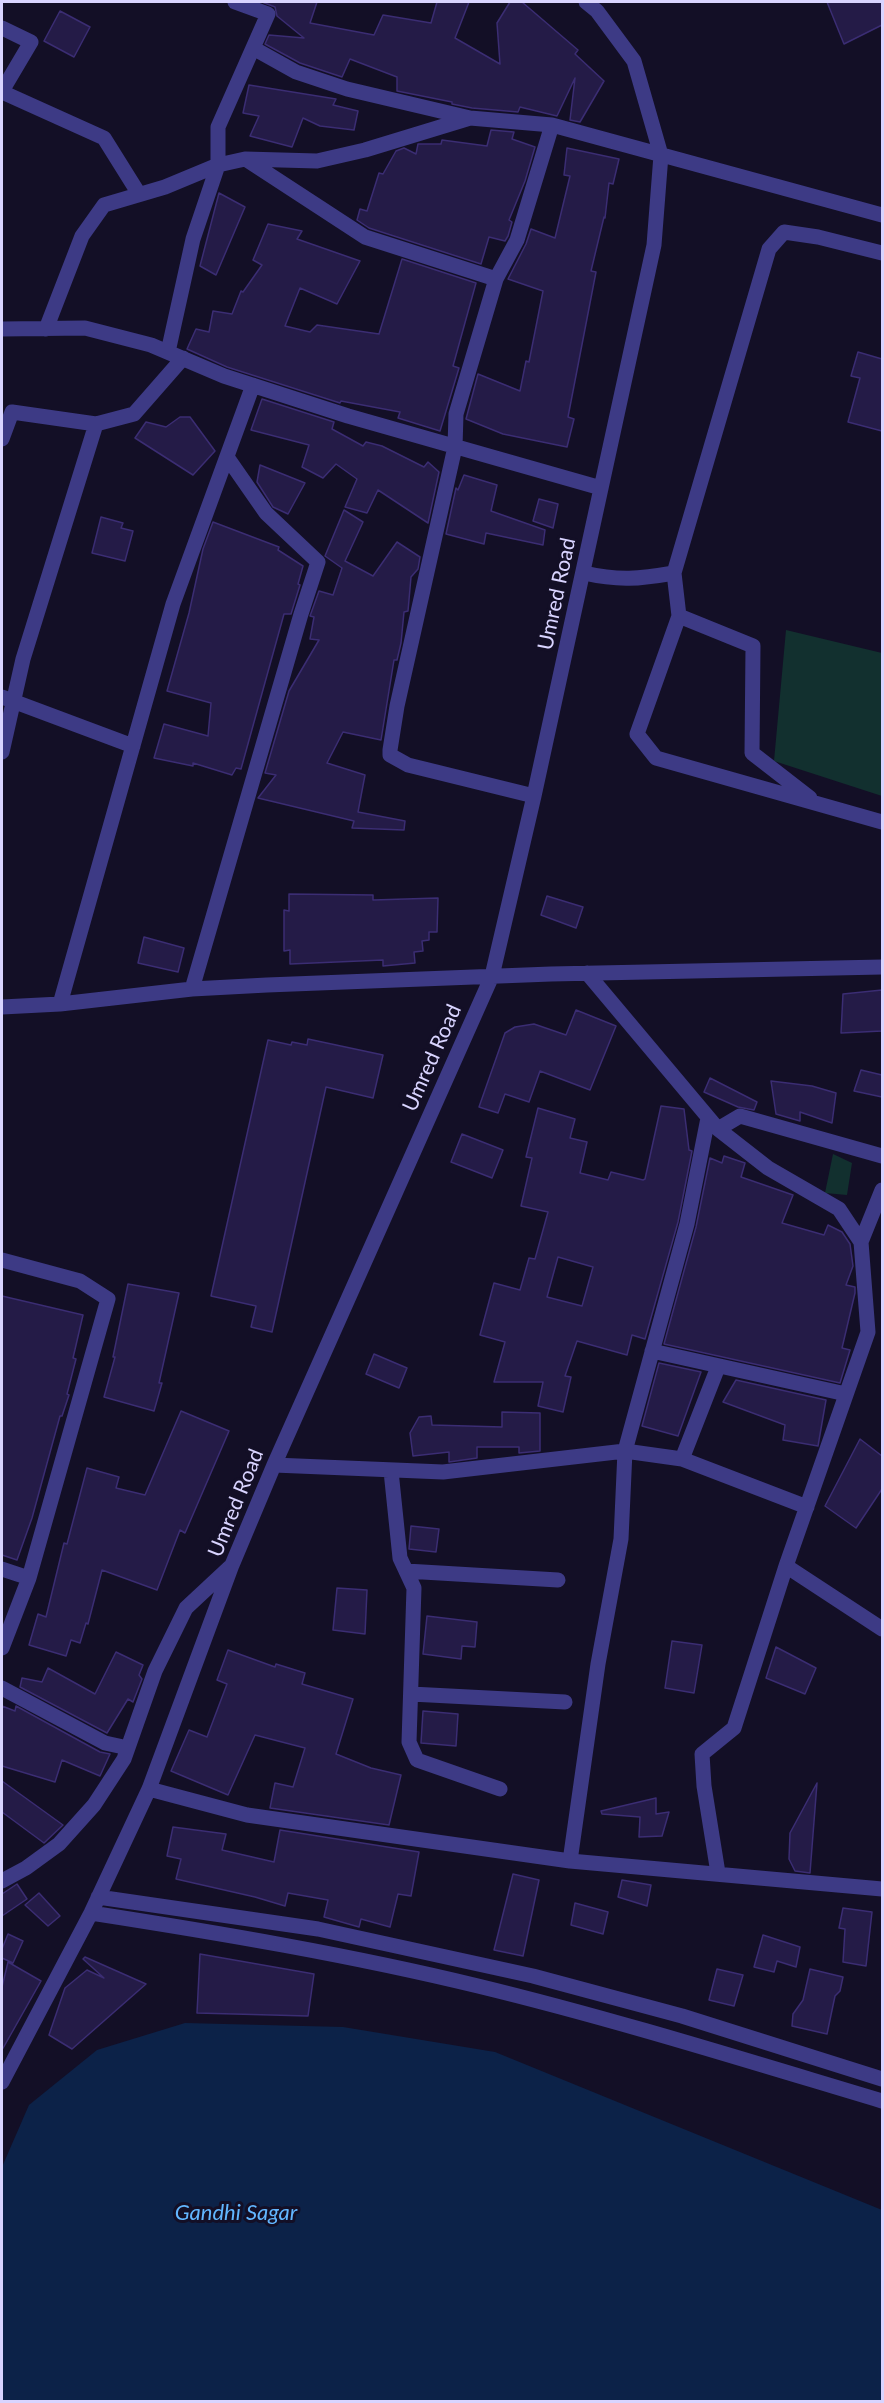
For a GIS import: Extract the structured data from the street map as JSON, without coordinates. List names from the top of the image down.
{
  "streets": {
    "street": ["Umred Road"]
  },
  "water": ["Gandhi Sagar"]
}
